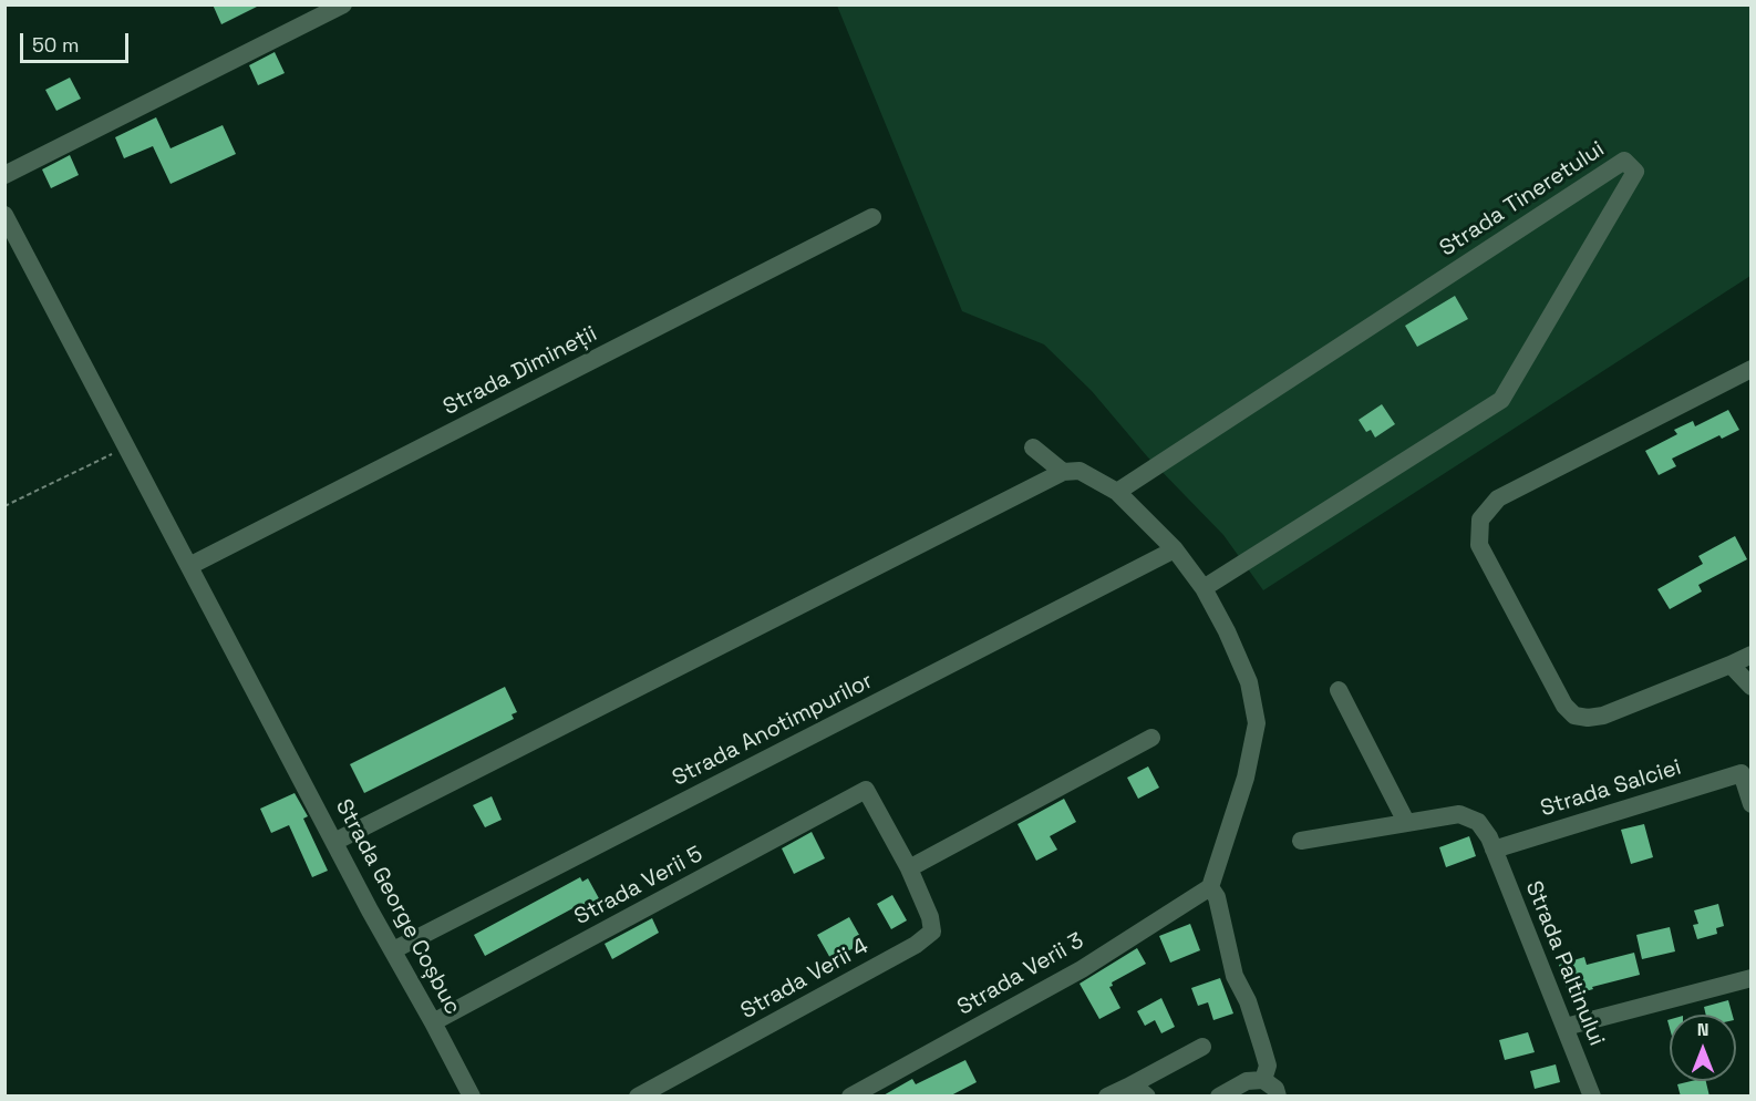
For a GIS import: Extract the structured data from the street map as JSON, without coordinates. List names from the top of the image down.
{
  "streets": {
    "street": [
      "Strada Tineretului",
      "Strada Dimineții",
      "Strada Anotimpurilor",
      "Strada Salciei",
      "Strada Verii 5",
      "Strada George Coșbuc",
      "Strada Paltinului",
      "Strada Verii 3",
      "Strada Verii 4"
    ]
  },
  "crossings": [
    ["Strada Dimineții", "Strada George Coșbuc"],
    ["Strada Anotimpurilor", "Strada George Coșbuc"],
    ["Strada Salciei", "Strada Paltinului"],
    ["Strada Verii 5", "Strada George Coșbuc"],
    ["Strada Verii 5", "Strada Verii 4"]
  ],
  "scale_bar": "50 m",
  "north": "top"
}
